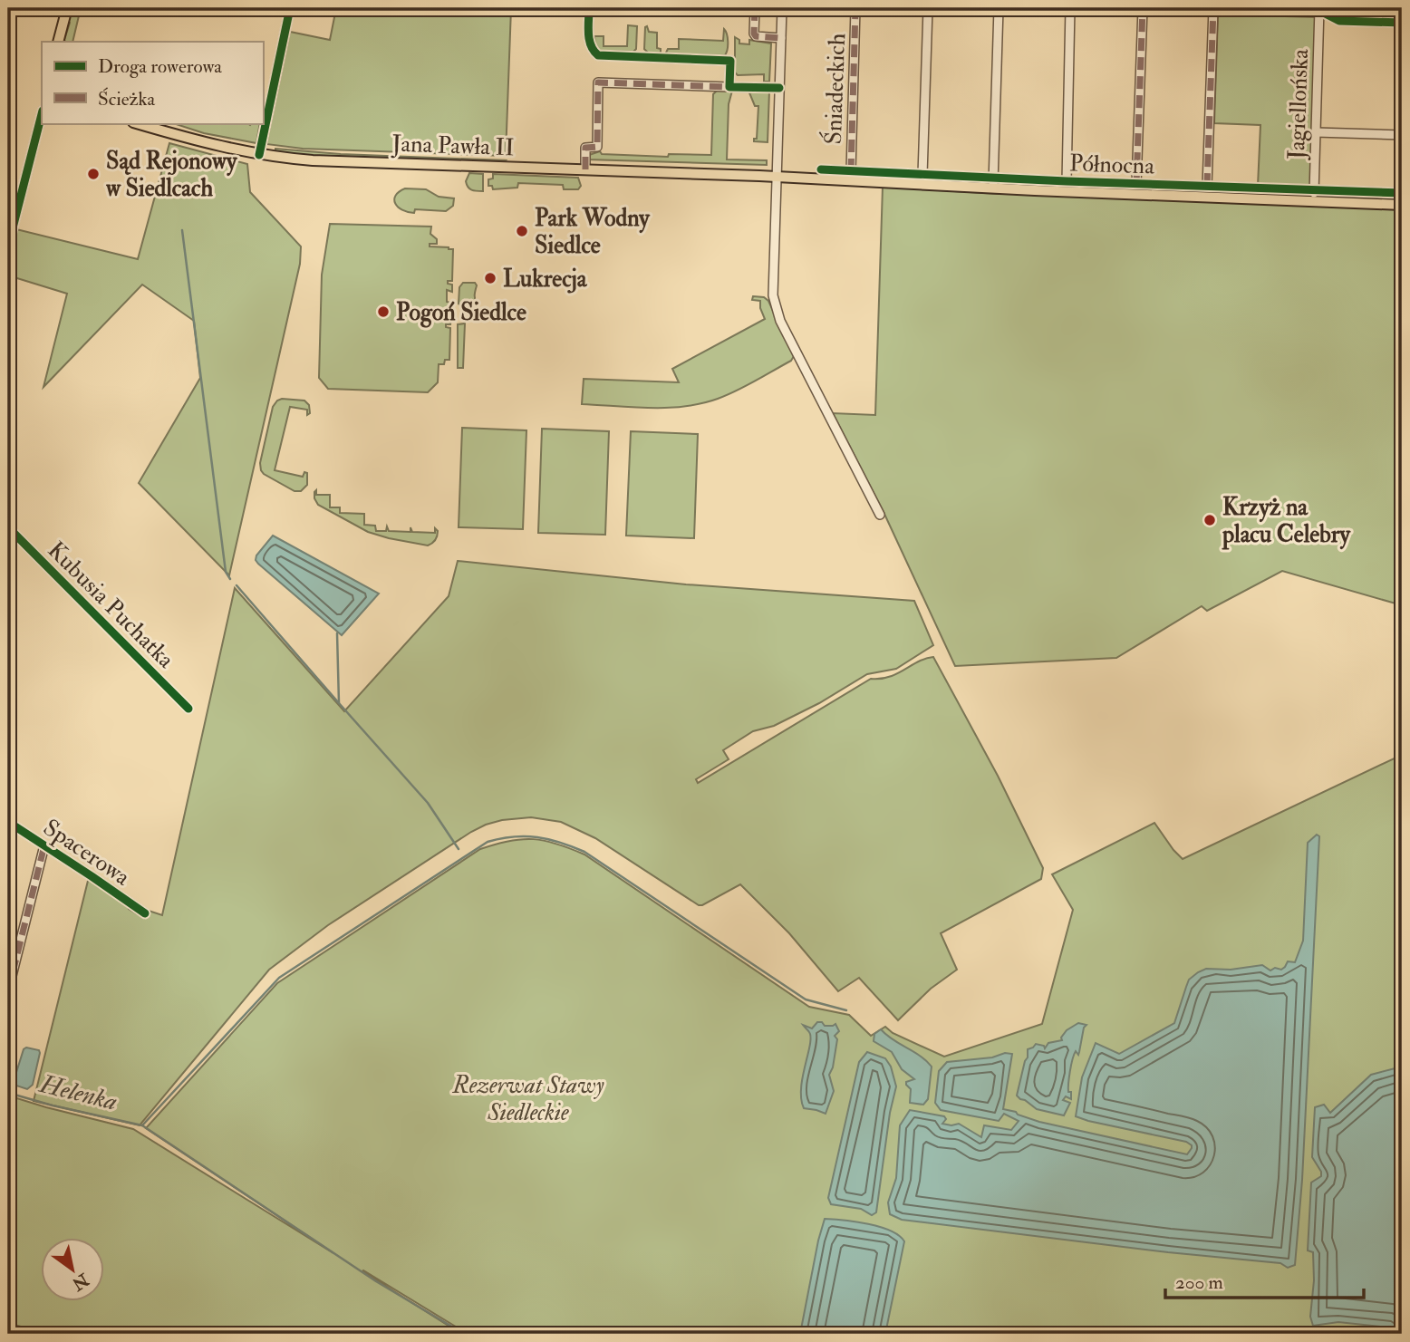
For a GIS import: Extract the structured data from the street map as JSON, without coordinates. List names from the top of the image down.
{
  "streets": {
    "main road": ["Jana Pawła II", "Północna"],
    "street": [
      "Śniadeckich",
      "Jagiellońska",
      "Kubusia Puchatka",
      "Spacerowa"
    ]
  },
  "crossings": [
    ["Śniadeckich", "Północna"],
    ["Jagiellońska", "Północna"],
    ["Jana Pawła II", "Północna"]
  ],
  "water": ["Helenka"],
  "parks": ["Rezerwat Stawy Siedleckie"],
  "places": [
    "Sąd Rejonowy w Siedlcach",
    "Park Wodny Siedlce",
    "Lukrecja",
    "Pogoń Siedlce",
    "Krzyż na placu Celebry"
  ],
  "legend": ["Droga rowerowa", "Ścieżka"],
  "scale_bar": "200 m",
  "north": "bottom right"
}
